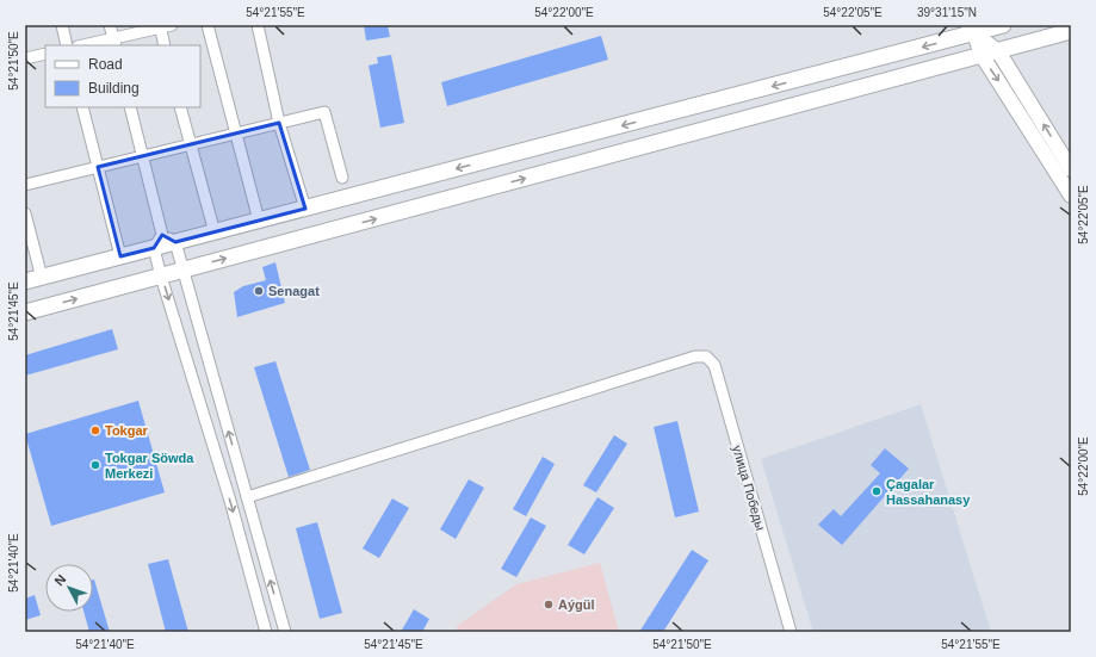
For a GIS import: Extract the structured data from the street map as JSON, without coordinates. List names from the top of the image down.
{
  "streets": {
    "street": ["улица Победы"]
  },
  "places": [
    "Senagat",
    "Tokgar",
    "Tokgar Söwda Merkezi",
    "Çagalar Hassahanasy",
    "Aýgül"
  ],
  "legend": ["Road", "Building"],
  "north": "top left",
  "coordinates": [
    "54°21'55\"E",
    "54°22'00\"E",
    "54°22'05\"E",
    "39°31'15\"N",
    "54°21'50\"E",
    "54°21'45\"E",
    "54°21'40\"E"
  ]
}
